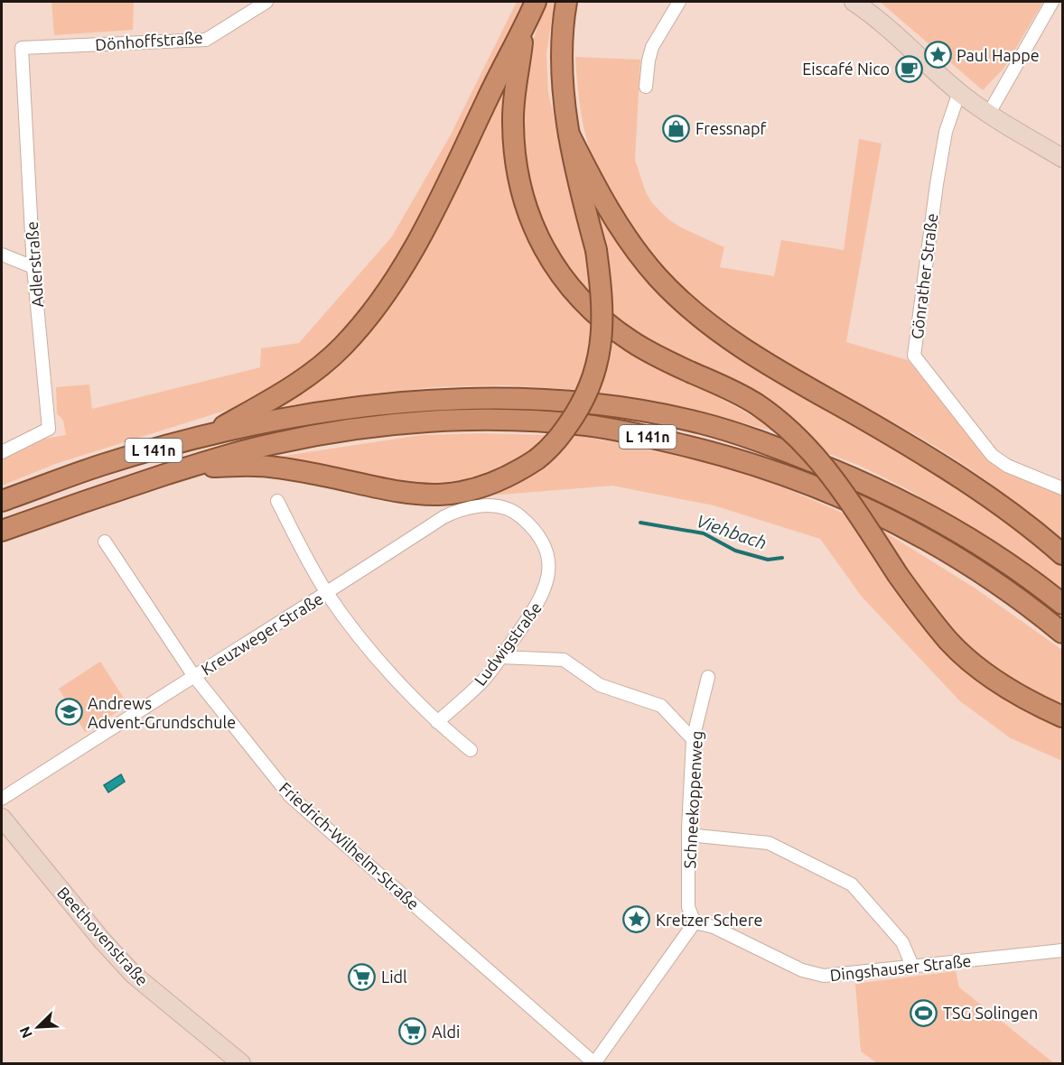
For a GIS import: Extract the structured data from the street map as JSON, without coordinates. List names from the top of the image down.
{
  "streets": {
    "highway": ["L 141n"],
    "main road": ["Beethovenstraße"],
    "street": [
      "Dönhoffstraße",
      "Adlerstraße",
      "Gönrather Straße",
      "Kreuzweger Straße",
      "Ludwigstraße",
      "Schneekoppenweg",
      "Friedrich-Wilhelm-Straße",
      "Dingshauser Straße"
    ]
  },
  "crossings": [
    ["Dönhoffstraße", "Adlerstraße"],
    ["Kreuzweger Straße", "Ludwigstraße"],
    ["Kreuzweger Straße", "Friedrich-Wilhelm-Straße"],
    ["Schneekoppenweg", "Dingshauser Straße"]
  ],
  "water": ["Viehbach"],
  "places": {
    "place": ["Paul Happe", "Kretzer Schere"],
    "cafe": ["Eiscafé Nico"],
    "shop": ["Fressnapf"],
    "school or university": ["Andrews Advent-Grundschule"],
    "supermarket": ["Lidl", "Aldi"],
    "sports": ["TSG Solingen"]
  },
  "north": "bottom left"
}
